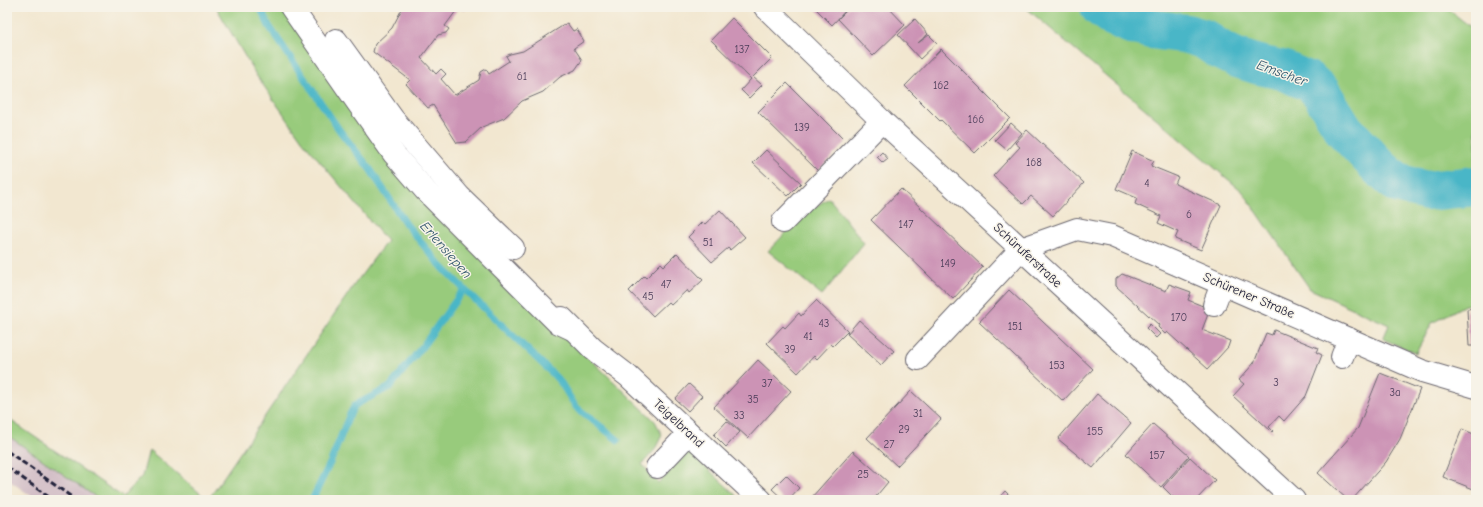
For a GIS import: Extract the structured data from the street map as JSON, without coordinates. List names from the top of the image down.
{
  "streets": {
    "main road": ["Schüruferstraße", "Schürener Straße", "Teigelbrand"]
  },
  "crossings": [
    ["Schüruferstraße", "Schürener Straße"]
  ],
  "water": ["Emscher", "Erlensiepen"],
  "house_numbers": [
    "137",
    "61",
    "162",
    "166",
    "139",
    "168",
    "4",
    "6",
    "147",
    "51",
    "149",
    "47",
    "45",
    "170",
    "43",
    "151",
    "41",
    "39",
    "153",
    "3",
    "37",
    "3a",
    "35",
    "31",
    "33",
    "29",
    "155",
    "27",
    "157",
    "25"
  ]
}
